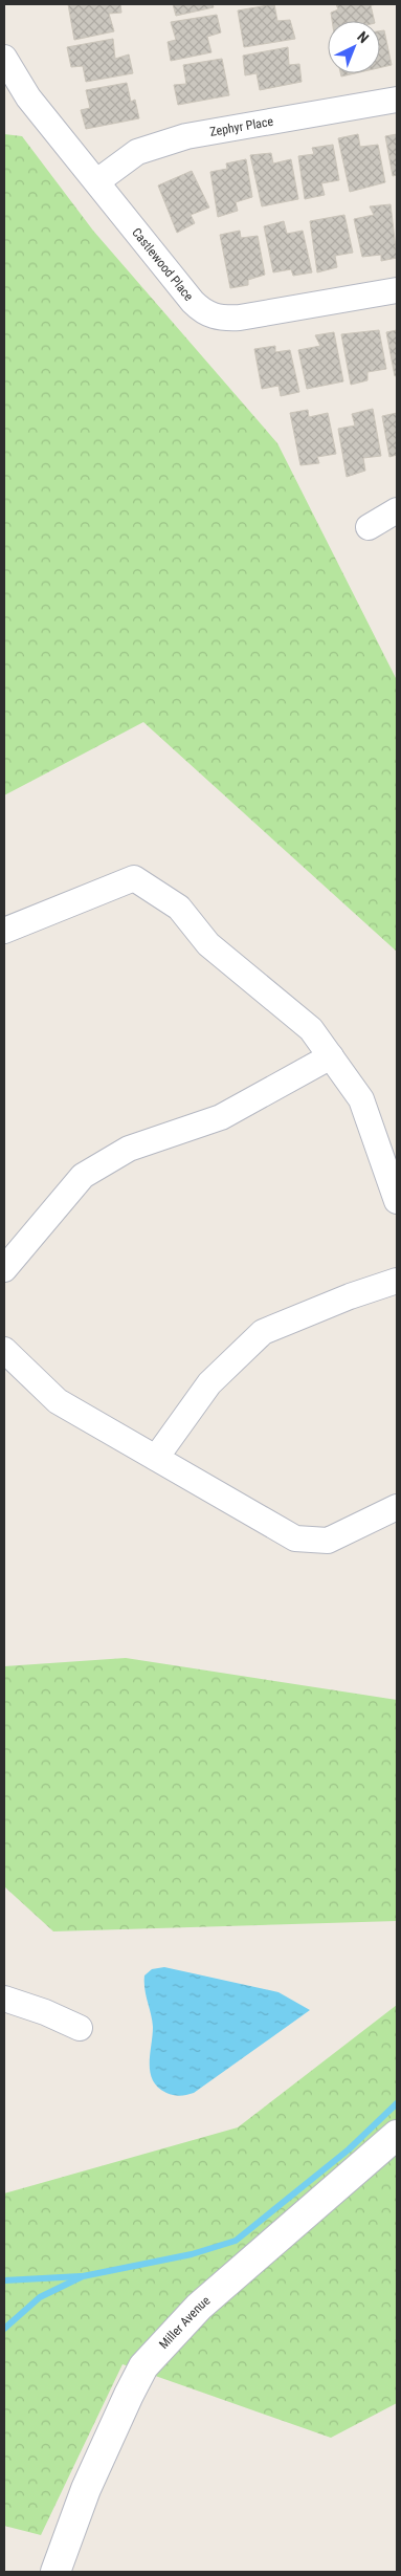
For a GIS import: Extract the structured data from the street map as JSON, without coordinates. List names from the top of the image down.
{
  "streets": {
    "street": ["Zephyr Place", "Castlewood Place", "Miller Avenue"]
  },
  "crossings": [
    ["Zephyr Place", "Castlewood Place"]
  ],
  "north": "top right"
}
